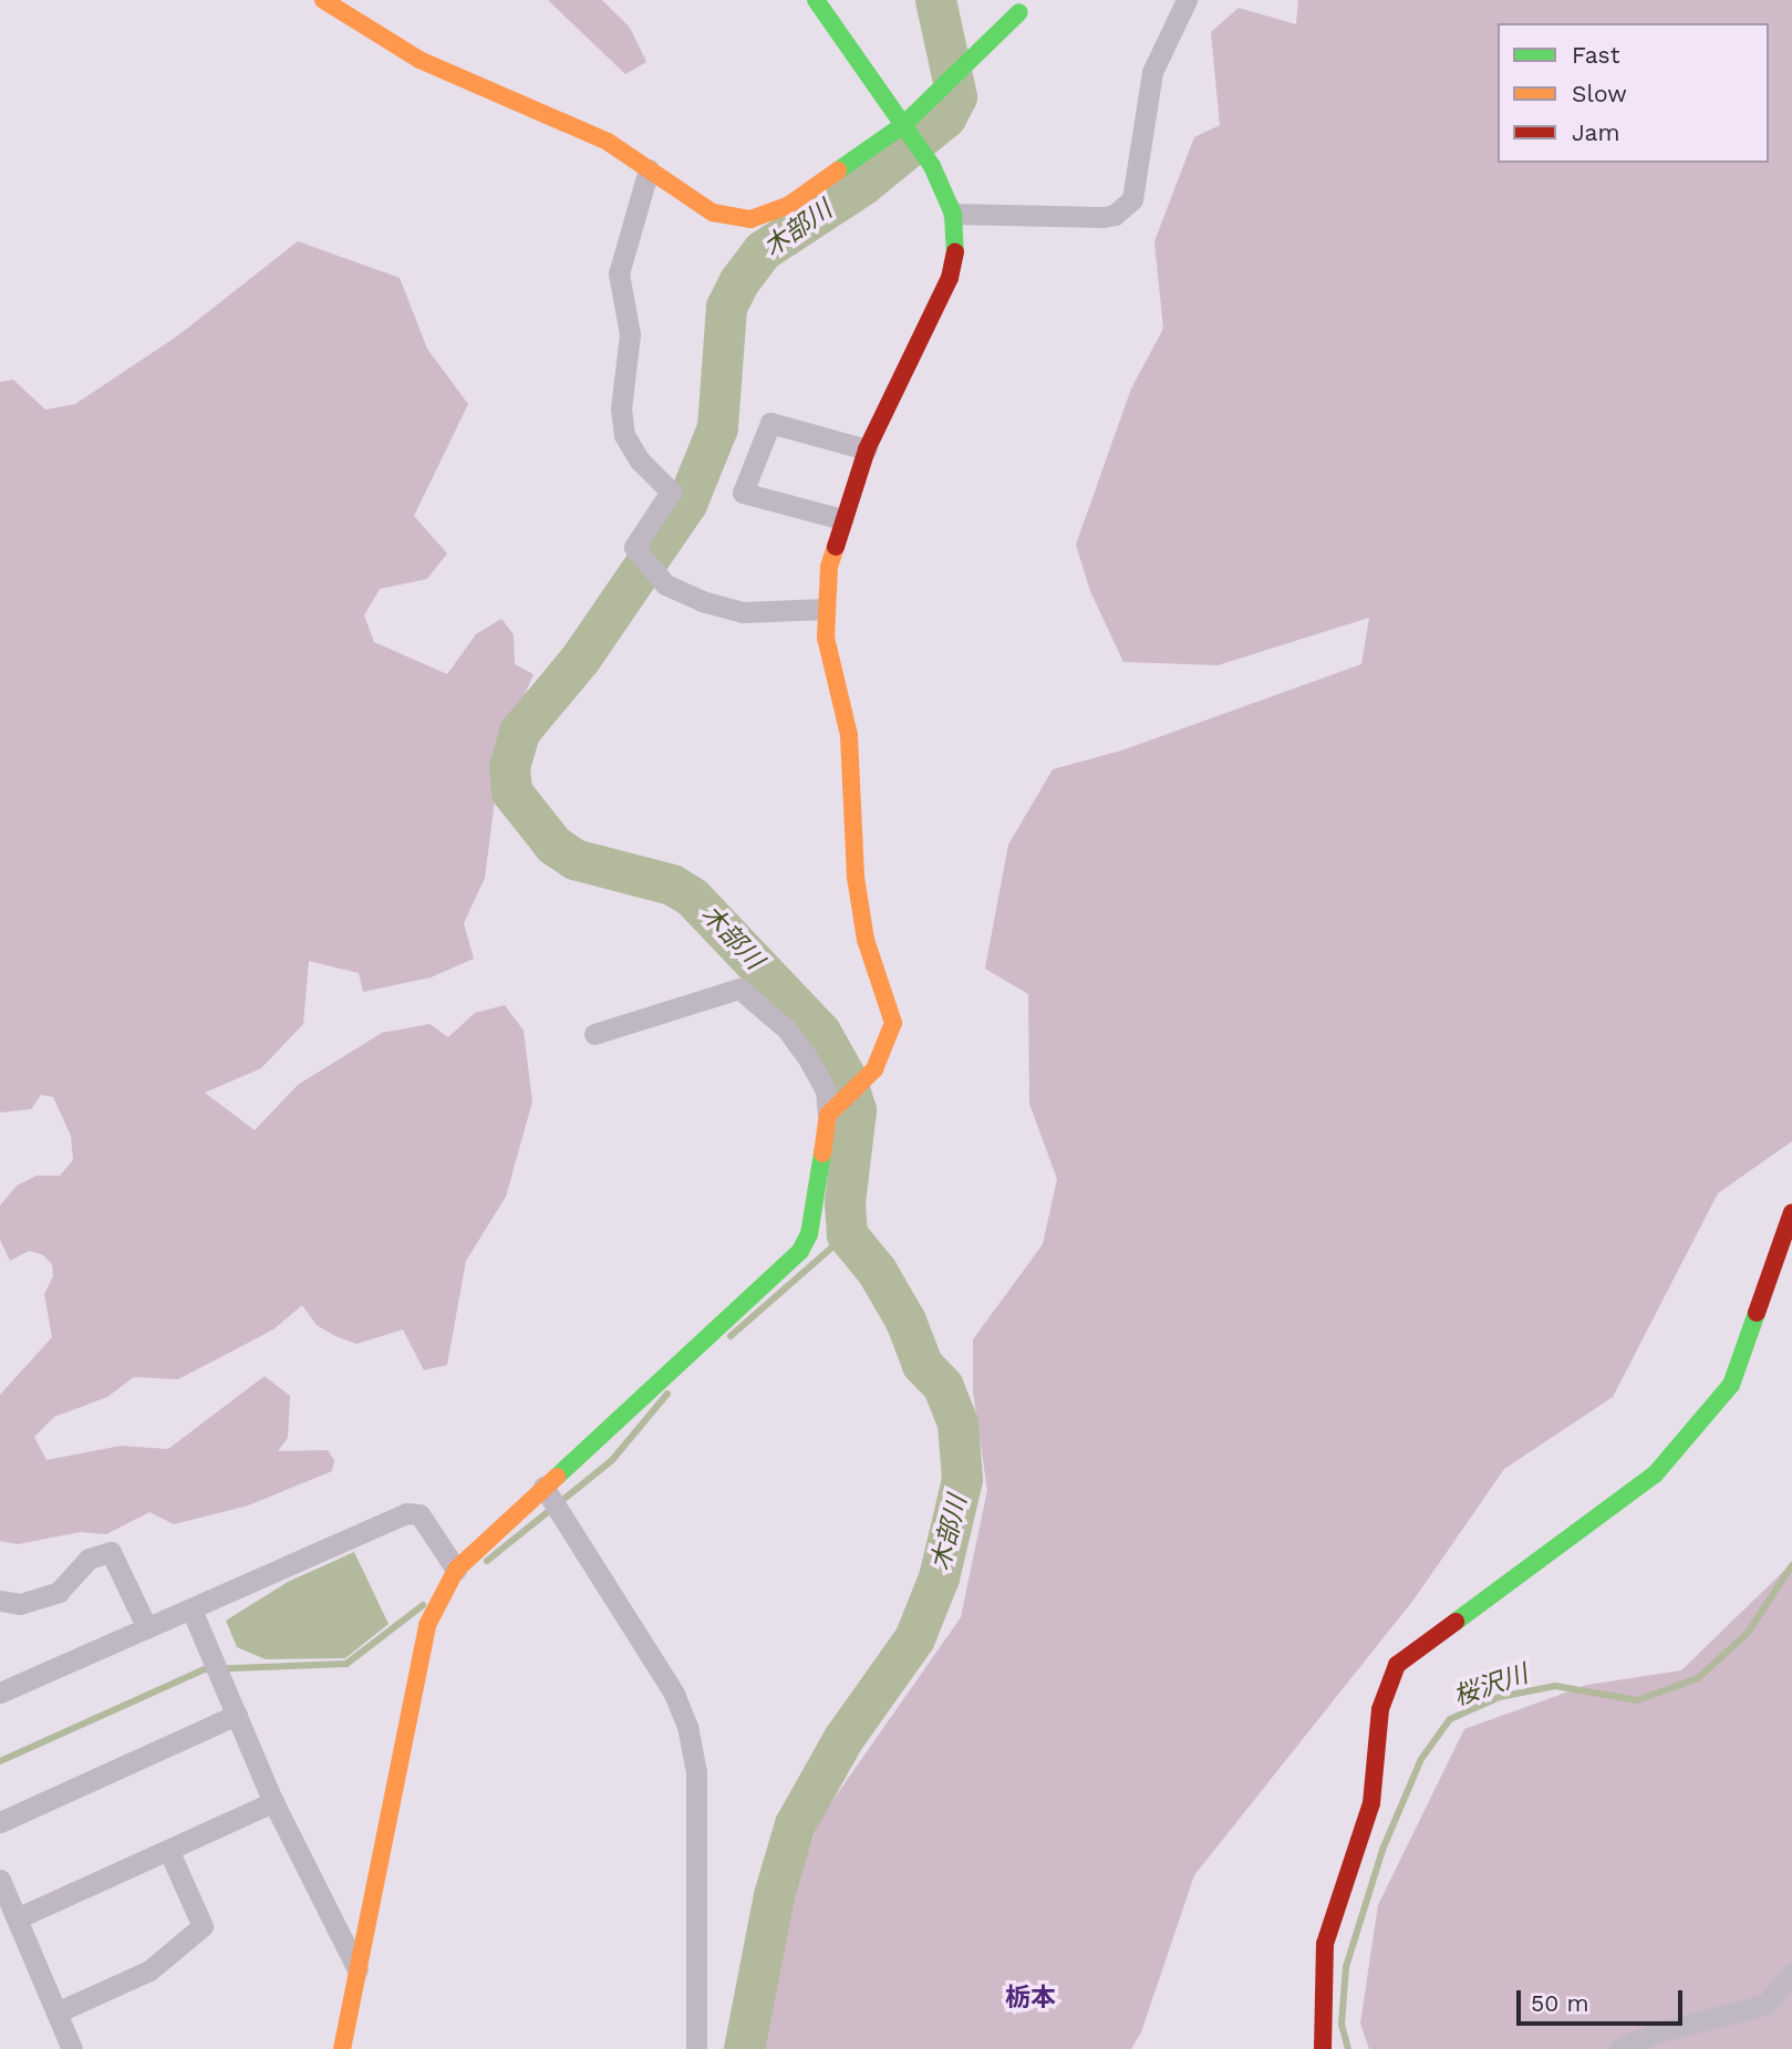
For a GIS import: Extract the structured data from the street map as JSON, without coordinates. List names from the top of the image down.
{
  "districts": ["栃本"],
  "water": ["木部川", "桜沢川"],
  "legend": ["Fast", "Slow", "Jam"],
  "scale_bar": "50 m"
}
